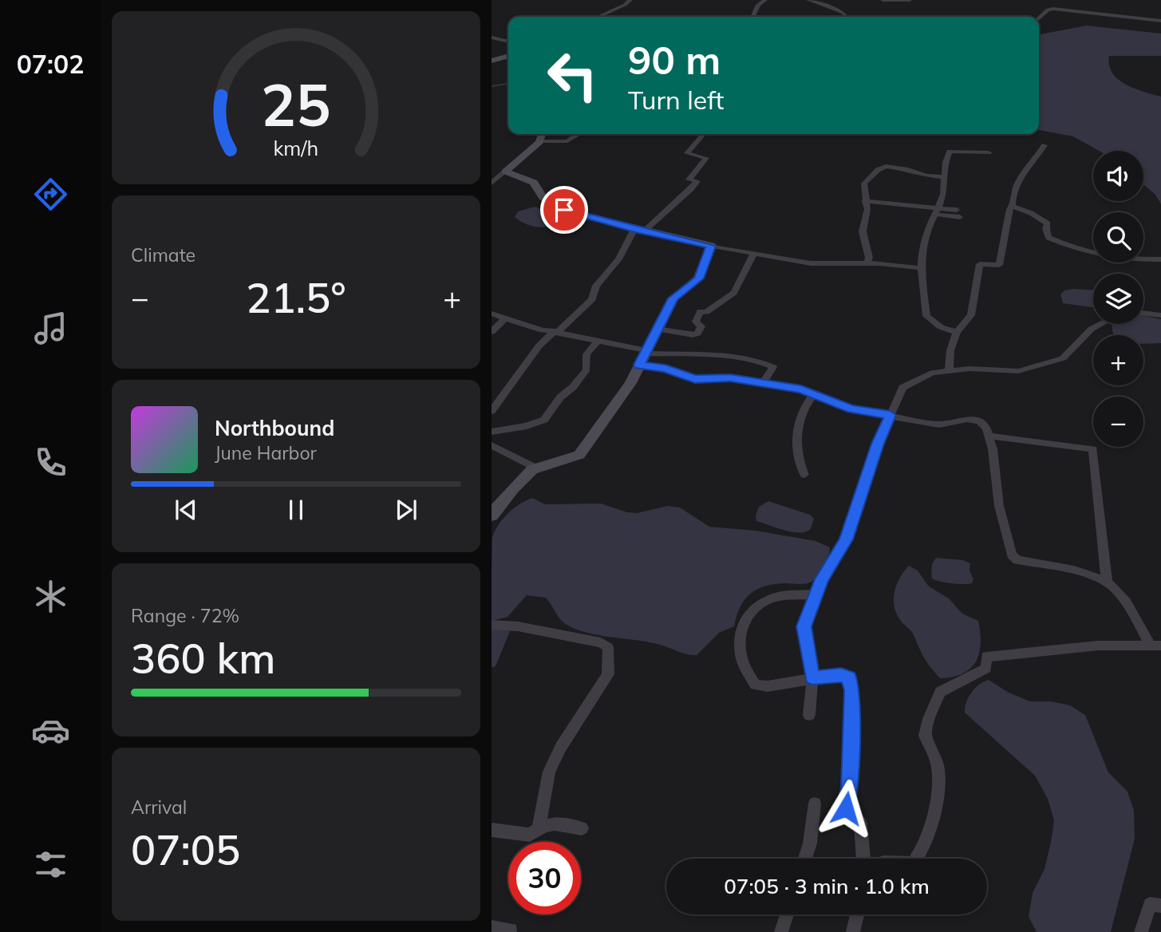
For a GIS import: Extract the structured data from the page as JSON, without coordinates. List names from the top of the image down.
{
  "page": {
    "tabs": "07:02",
    "turn": ["90 m", "Turn left"],
    "map_buttons": ["+", "−"],
    "tile": [
      "Climate",
      ["Range · 72%", "360 km"],
      ["Arrival", "07:05"]
    ],
    "heat": ["−", "21.5°", "+"],
    "song": ["Northbound", "June Harbor"],
    "limit": "30",
    "trip": "07:05 · 3 min · 1.0 km",
    "gauge": ["25", "km/h"]
  }
}
